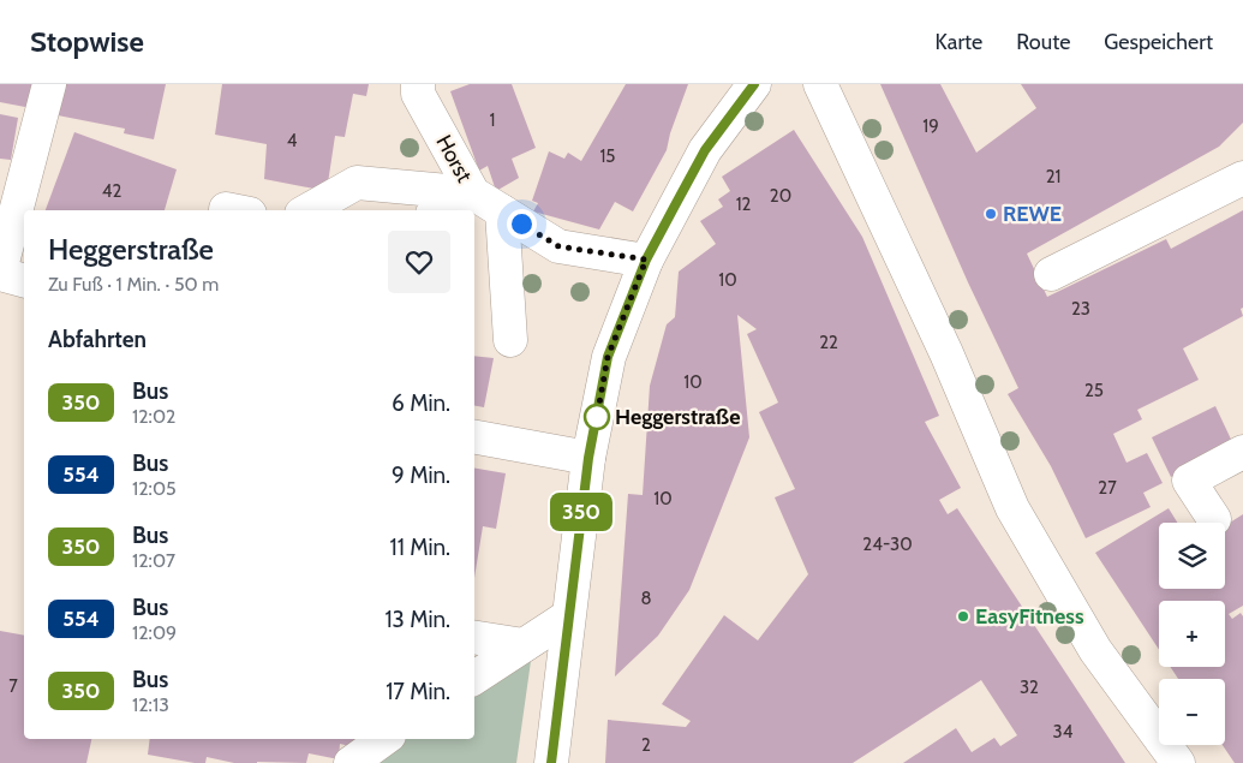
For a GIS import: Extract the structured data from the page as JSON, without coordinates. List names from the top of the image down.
{
  "streets": {
    "street": ["Horst"]
  },
  "places": ["REWE", "Heggerstraße", "EasyFitness"],
  "lines": ["bus line 350"],
  "house_numbers": [
    "1",
    "19",
    "4",
    "15",
    "21",
    "42",
    "20",
    "12",
    "10",
    "23",
    "22",
    "10",
    "25",
    "27",
    "10",
    "24-30",
    "8",
    "7",
    "32",
    "34",
    "2"
  ],
  "page": {
    "header": "Stopwise",
    "nav": ["Karte", "Route", "Gespeichert"],
    "on_map": "350",
    "heading": [
      ["Heggerstraße", "Zu Fuß · 1 Min. · 50 m"],
      "Abfahrten"
    ],
    "list": [
      {
        "mark": "350",
        "name": "Bus",
        "note": "12:02",
        "value": "6 Min."
      },
      {
        "mark": "554",
        "name": "Bus",
        "note": "12:05",
        "value": "9 Min."
      },
      {
        "mark": "350",
        "name": "Bus",
        "note": "12:07",
        "value": "11 Min."
      },
      {
        "mark": "554",
        "name": "Bus",
        "note": "12:09",
        "value": "13 Min."
      },
      {
        "mark": "350",
        "name": "Bus",
        "note": "12:13",
        "value": "17 Min."
      }
    ],
    "map_buttons": ["+", "−"]
  }
}
